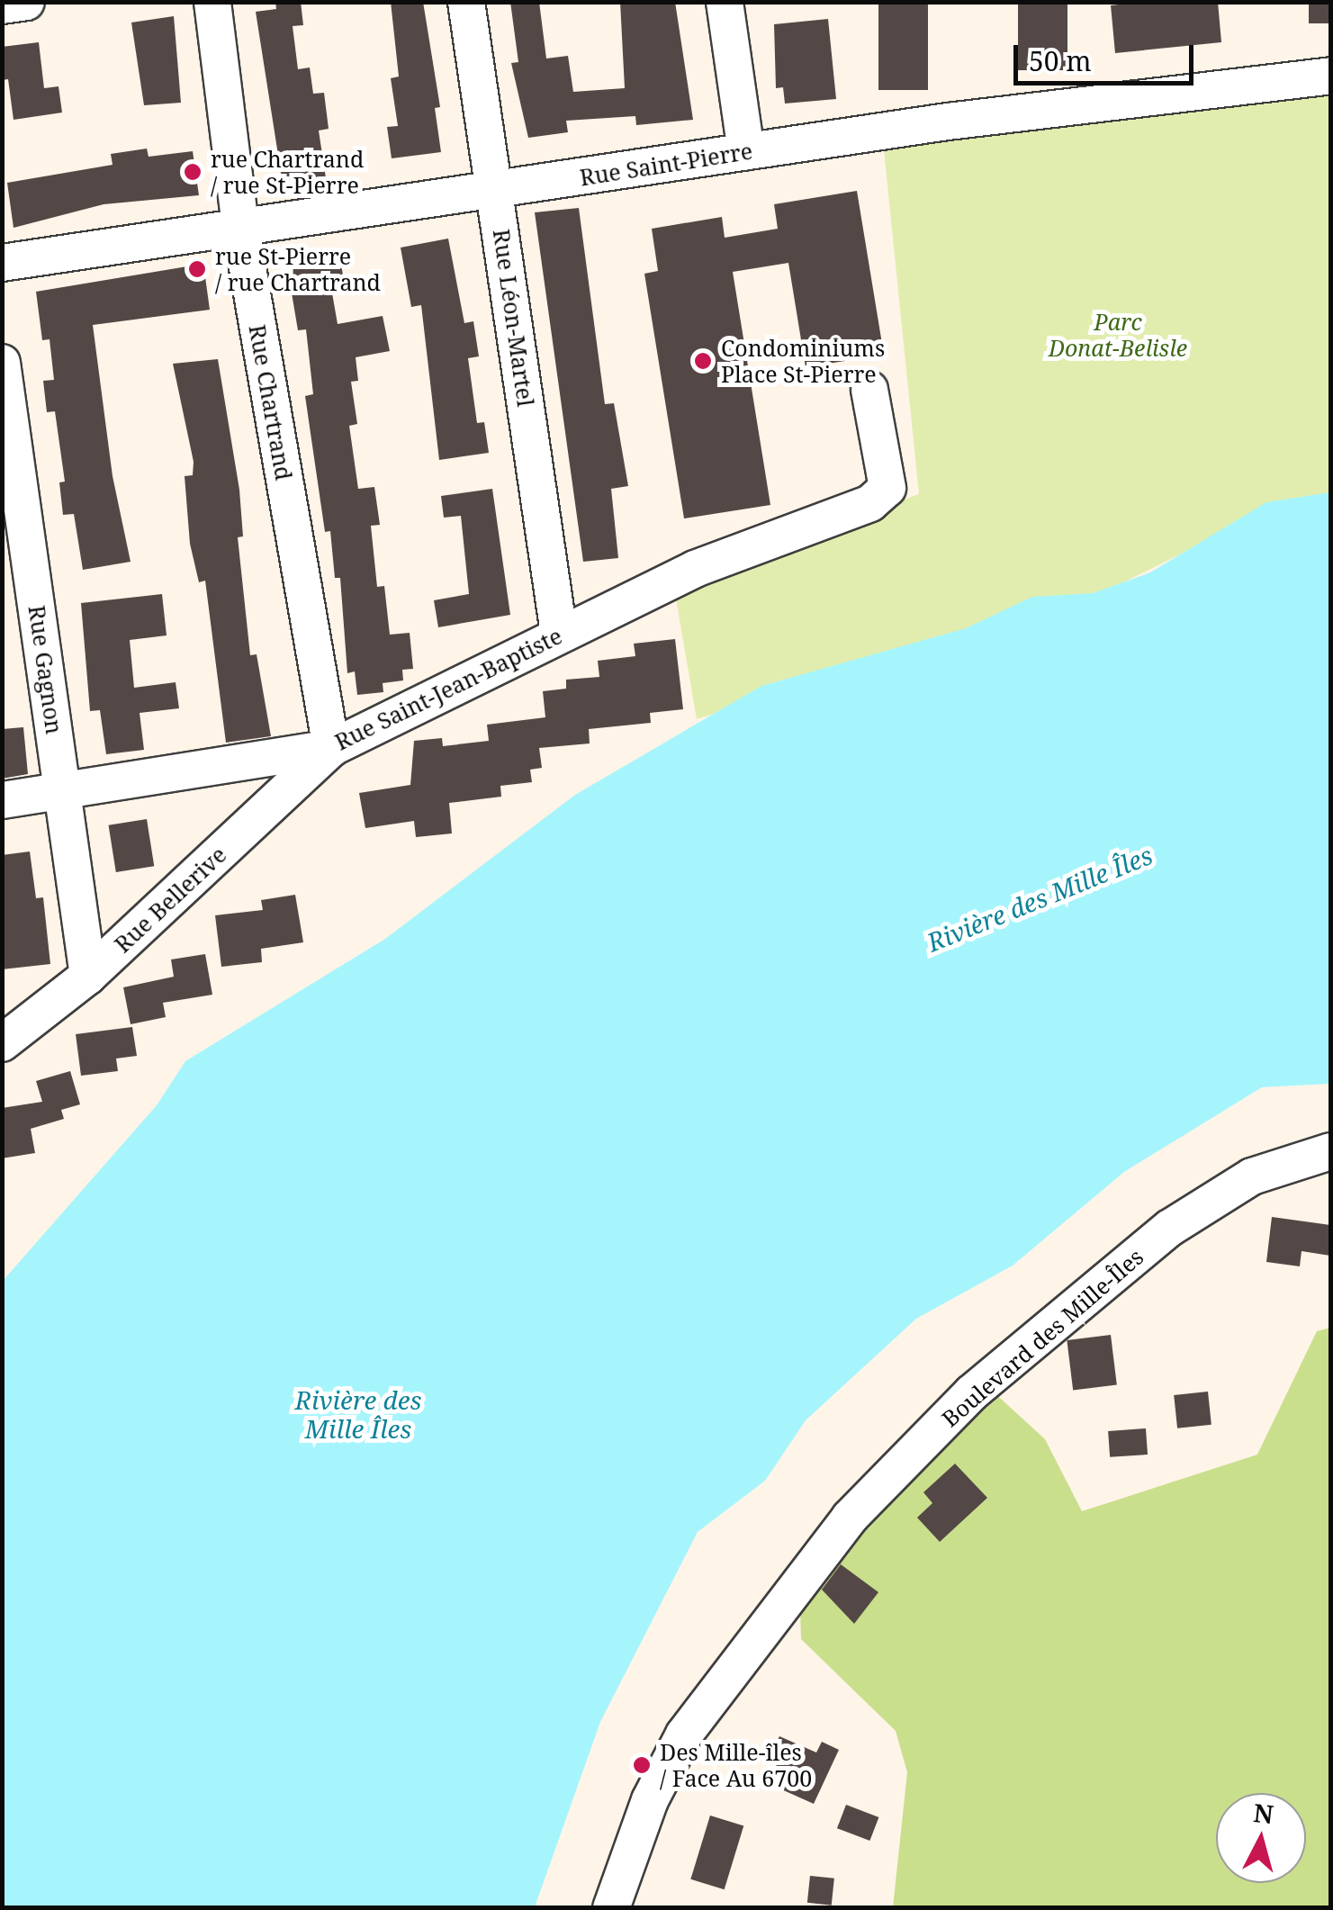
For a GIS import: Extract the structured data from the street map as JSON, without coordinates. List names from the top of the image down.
{
  "streets": {
    "street": [
      "Rue Saint-Pierre",
      "Rue Léon-Martel",
      "Rue Chartrand",
      "Rue Gagnon",
      "Rue Saint-Jean-Baptiste",
      "Rue Bellerive",
      "Boulevard des Mille-Îles"
    ]
  },
  "crossings": [
    ["Rue Saint-Pierre", "Rue Léon-Martel"],
    ["Rue Saint-Pierre", "Rue Chartrand"],
    ["Rue Léon-Martel", "Rue Saint-Jean-Baptiste"],
    ["Rue Chartrand", "Rue Saint-Jean-Baptiste"],
    ["Rue Chartrand", "Rue Bellerive"],
    ["Rue Gagnon", "Rue Saint-Jean-Baptiste"],
    ["Rue Gagnon", "Rue Bellerive"],
    ["Rue Saint-Jean-Baptiste", "Rue Bellerive"]
  ],
  "water": ["Rivière des Mille Îles"],
  "parks": ["Parc Donat-Belisle"],
  "places": [
    "rue Chartrand / rue St-Pierre",
    "rue St-Pierre / rue Chartrand",
    "Condominiums Place St-Pierre",
    "Des Mille-îles / Face Au 6700"
  ],
  "scale_bar": "50 m",
  "north": "top"
}
